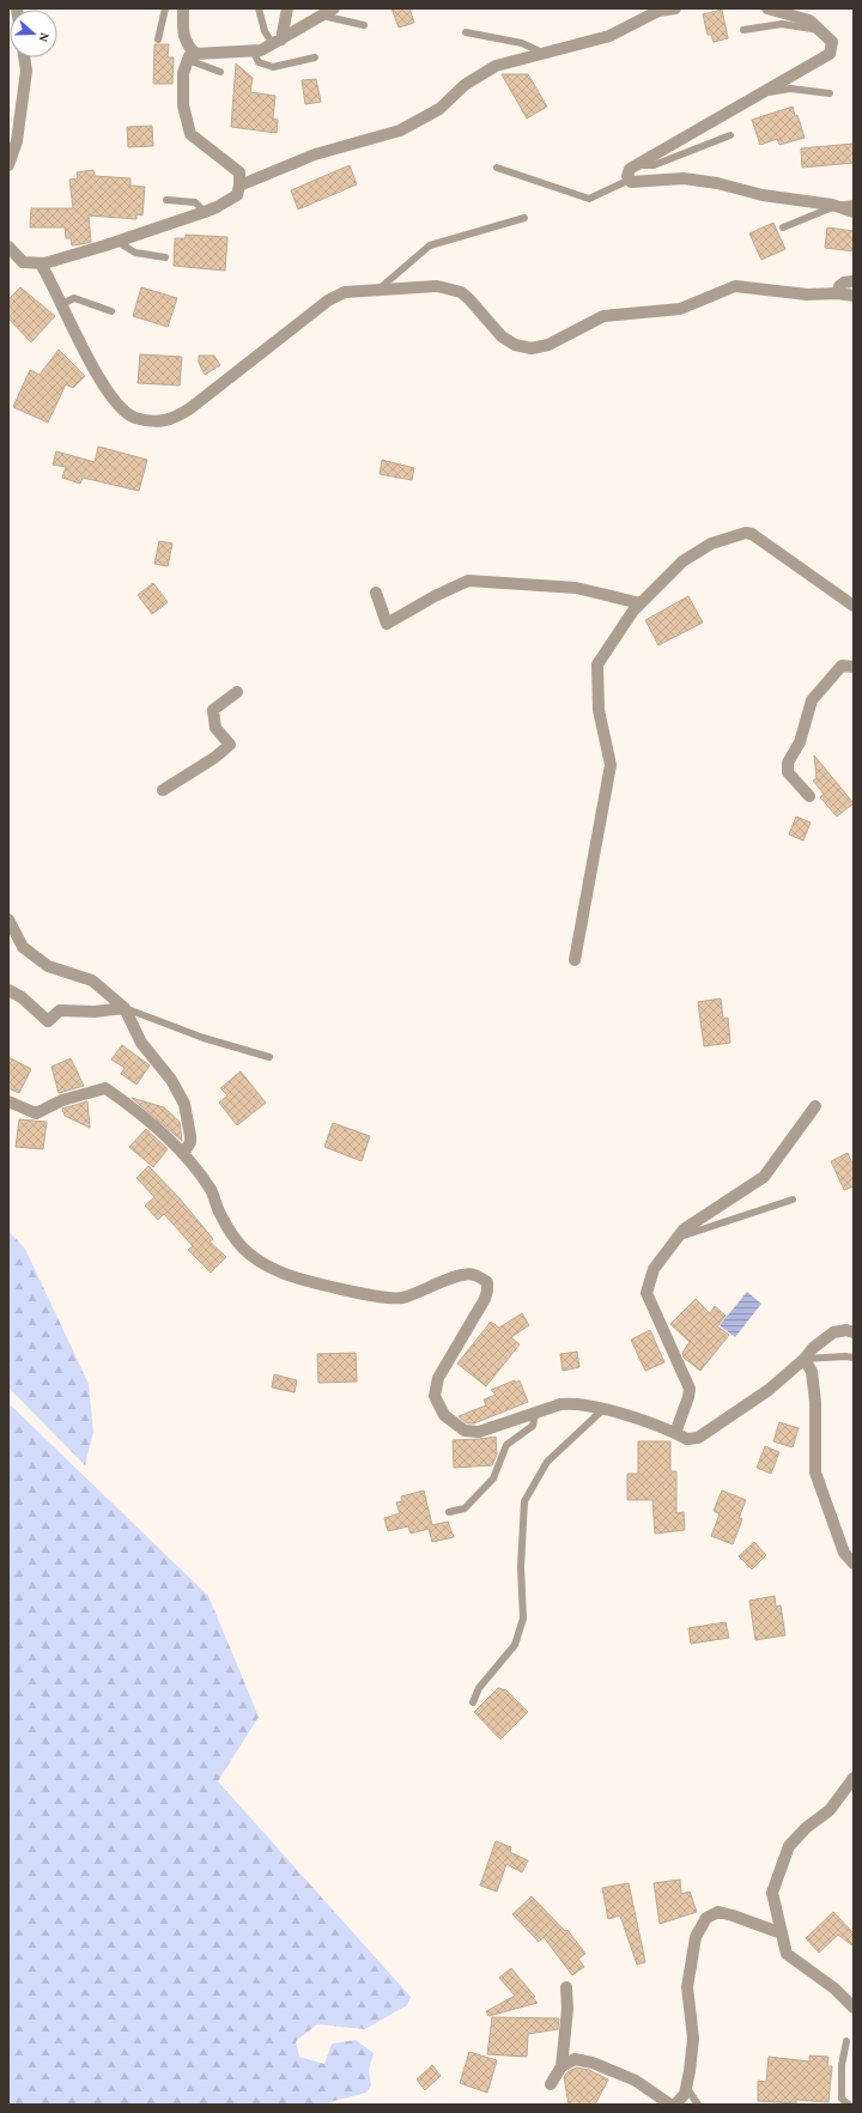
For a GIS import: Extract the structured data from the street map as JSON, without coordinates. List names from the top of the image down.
{
  "north": "right"
}
